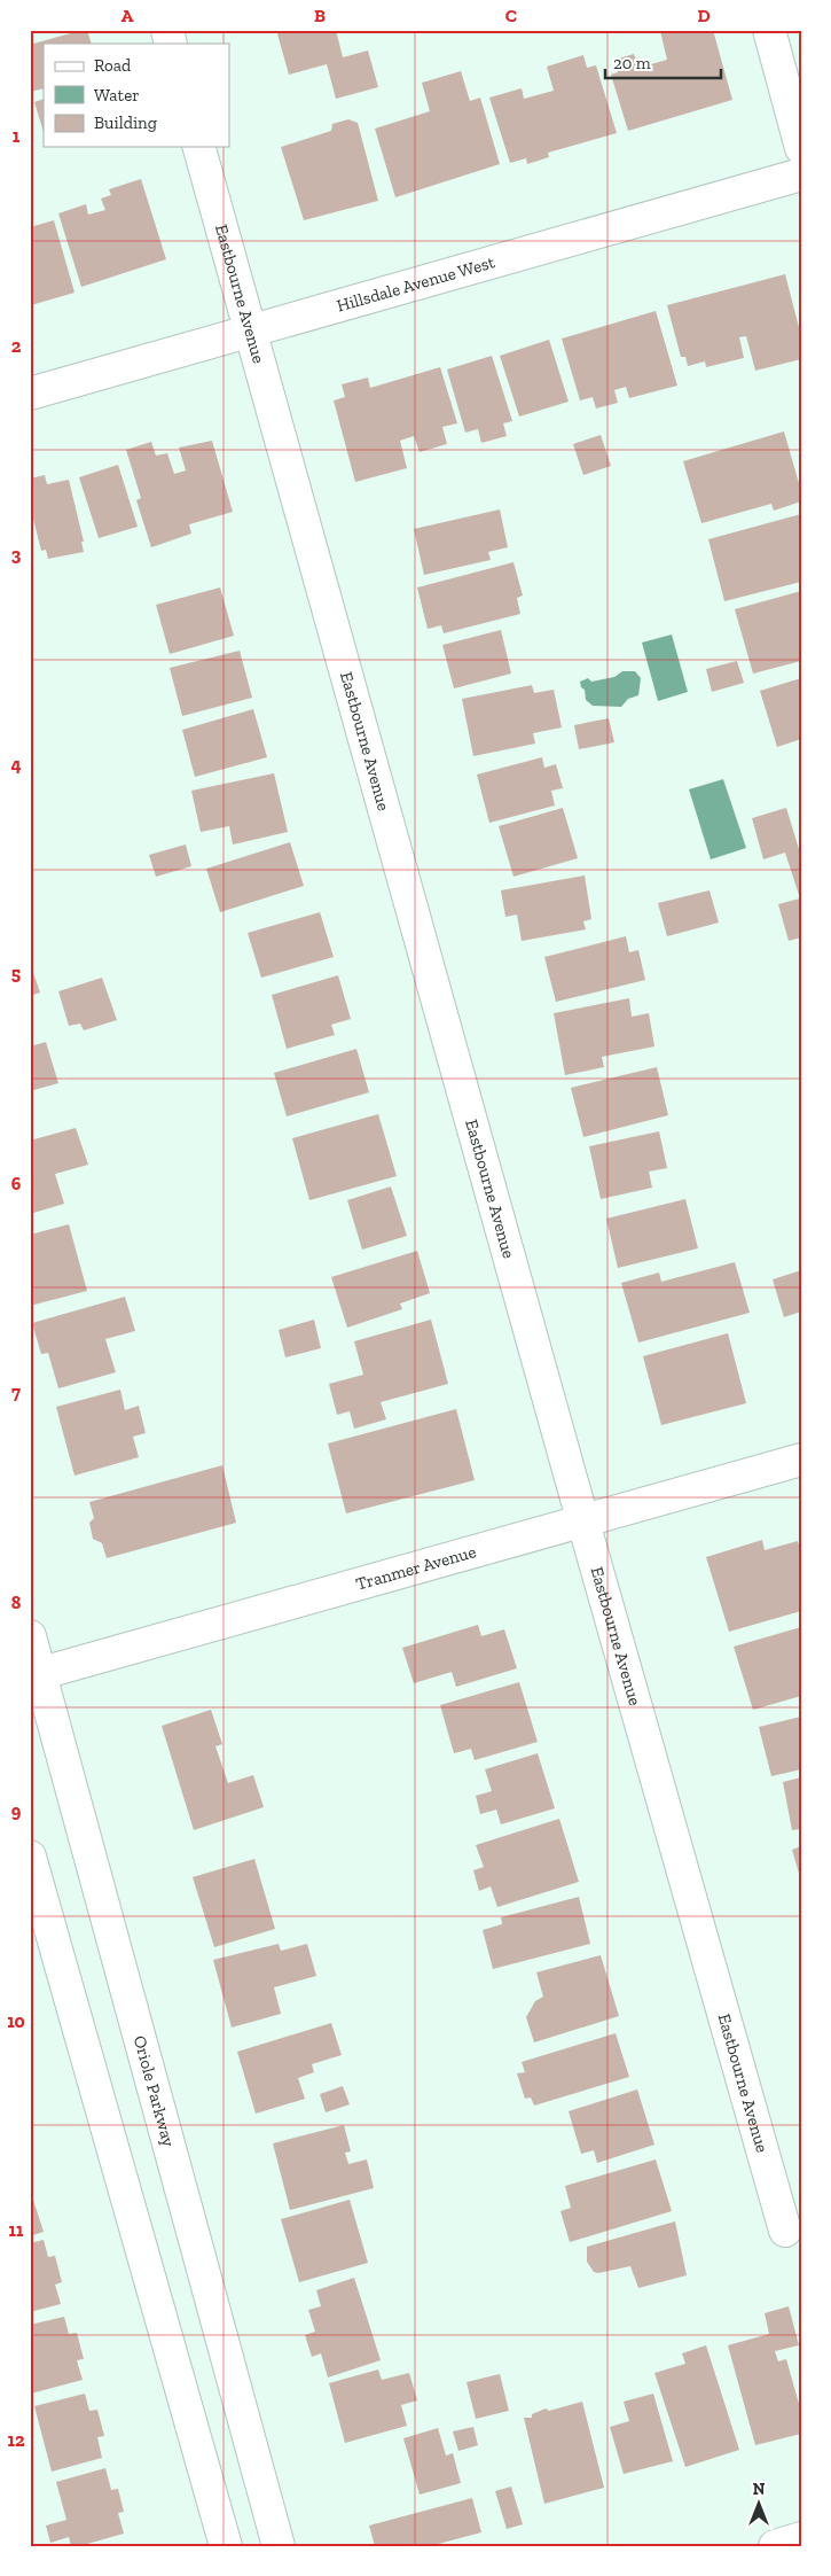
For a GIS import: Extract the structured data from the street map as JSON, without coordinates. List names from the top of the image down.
{
  "streets": {
    "street": [
      "Hillsdale Avenue West",
      "Eastbourne Avenue",
      "Tranmer Avenue",
      "Oriole Parkway"
    ]
  },
  "crossings": [
    ["Hillsdale Avenue West", "Eastbourne Avenue"],
    ["Eastbourne Avenue", "Tranmer Avenue"],
    ["Tranmer Avenue", "Oriole Parkway"]
  ],
  "legend": ["Road", "Water", "Building"],
  "scale_bar": "20 m",
  "north": "top",
  "grid": {
    "columns": [
      "A",
      "B",
      "C",
      "D"
    ],
    "rows": [
      "1",
      "2",
      "3",
      "4",
      "5",
      "6",
      "7",
      "8",
      "9",
      "10",
      "11",
      "12"
    ]
  }
}
